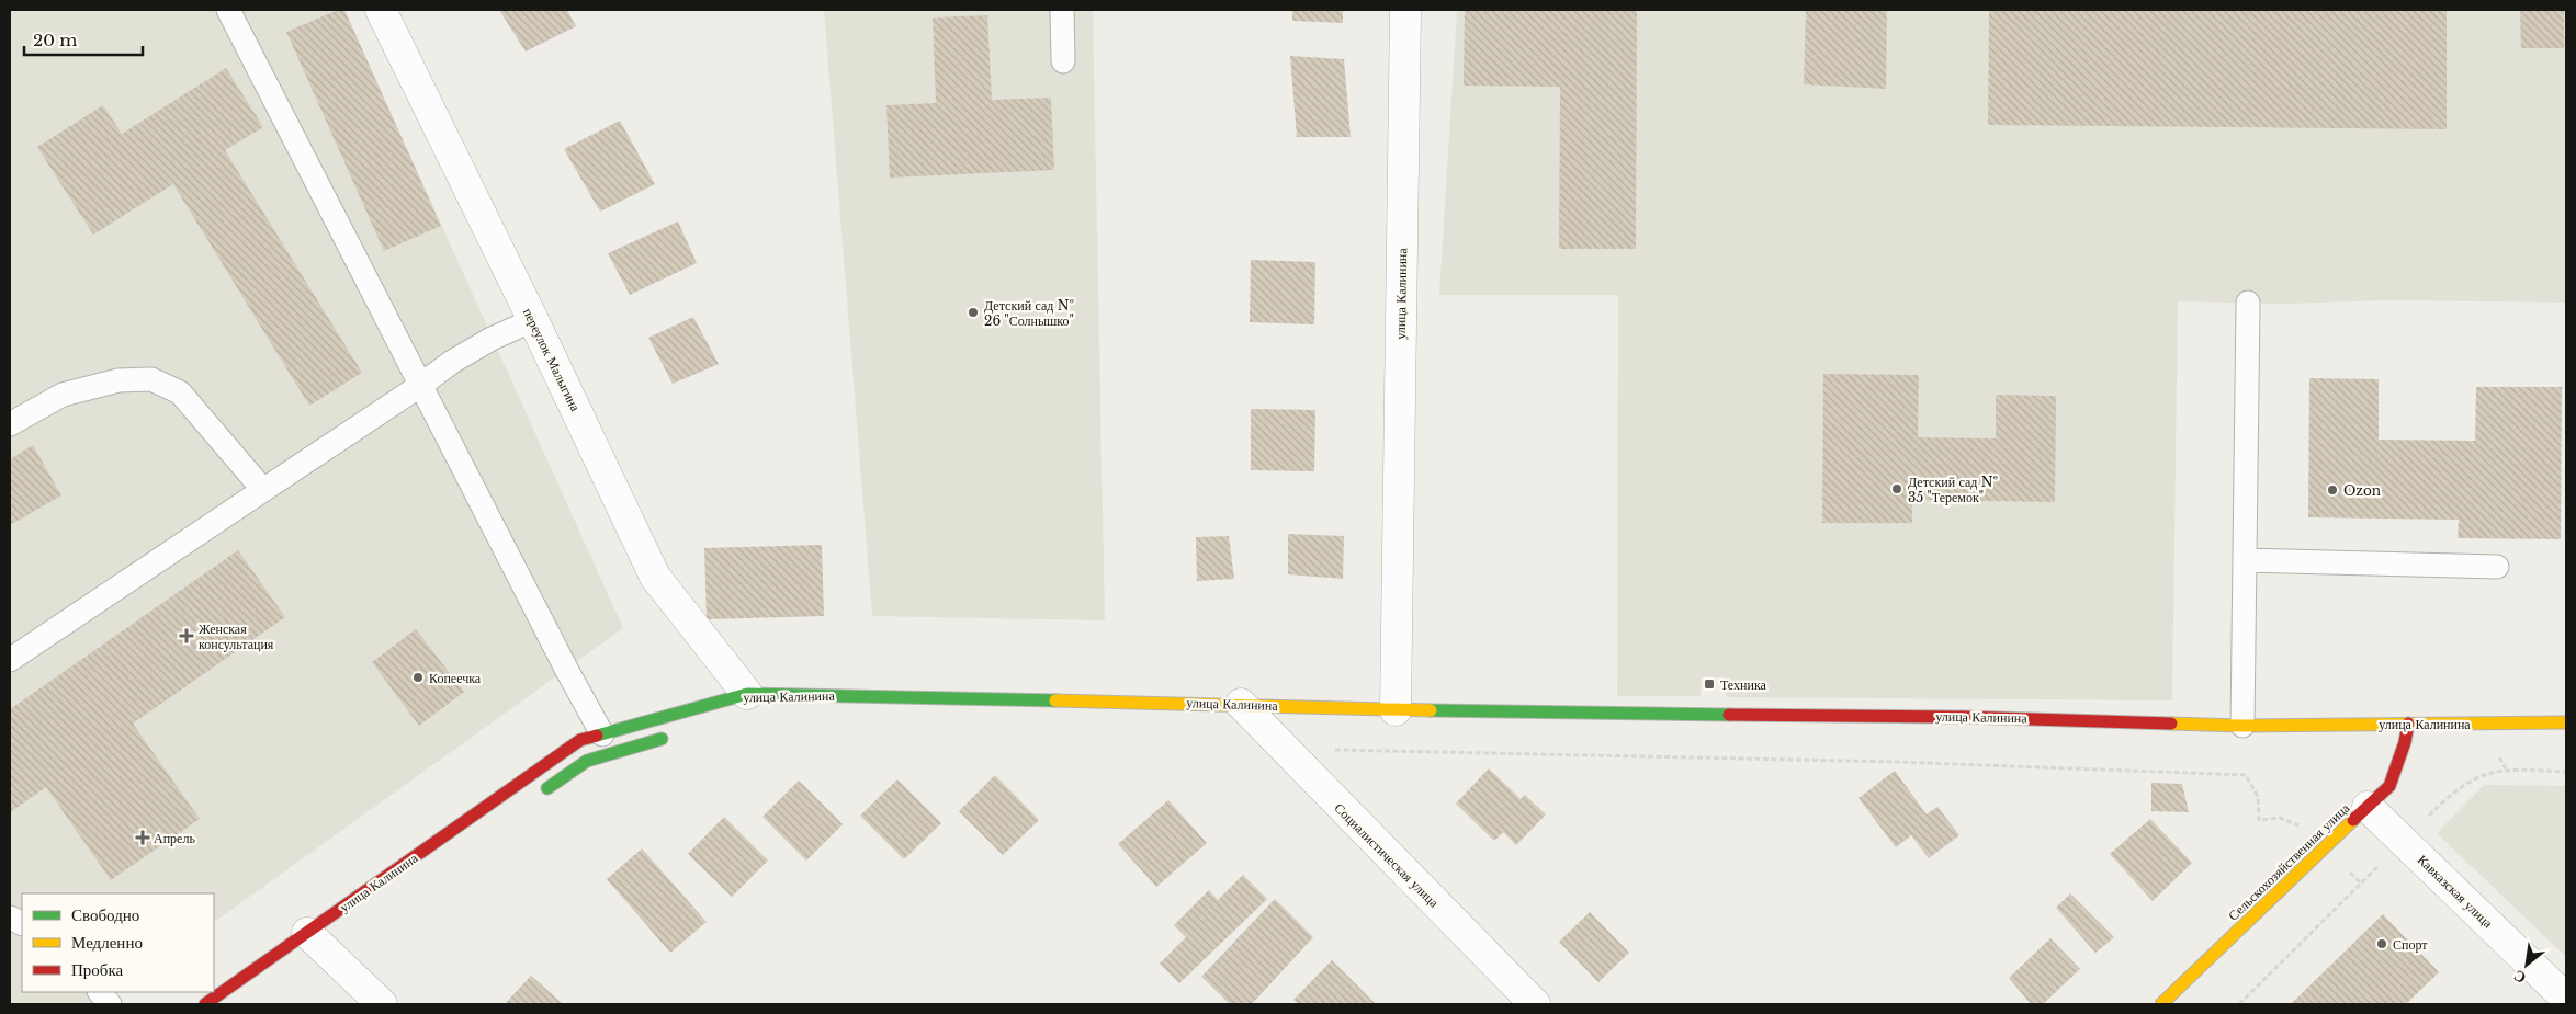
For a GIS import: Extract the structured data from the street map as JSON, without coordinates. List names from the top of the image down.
{
  "streets": {
    "main road": ["улица Калинина", "Сельскохозяйственная улица"],
    "street": ["переулок Малыгина", "Социалистическая улица", "Кавказская улица"]
  },
  "crossings": [
    ["улица Калинина", "переулок Малыгина"],
    ["улица Калинина", "Социалистическая улица"],
    ["улица Калинина", "Сельскохозяйственная улица"],
    ["Сельскохозяйственная улица", "Кавказская улица"]
  ],
  "places": {
    "other": [
      "Детский сад № 26 \"Солнышко\"",
      "Детский сад № 35 \"Теремок\"",
      "Ozon",
      "Копеечка",
      "Спорт"
    ],
    "health": ["Женская консультация", "Апрель"],
    "transit": ["Техника"]
  },
  "legend": ["Свободно", "Медленно", "Пробка"],
  "scale_bar": "20 m",
  "north": "bottom left"
}
